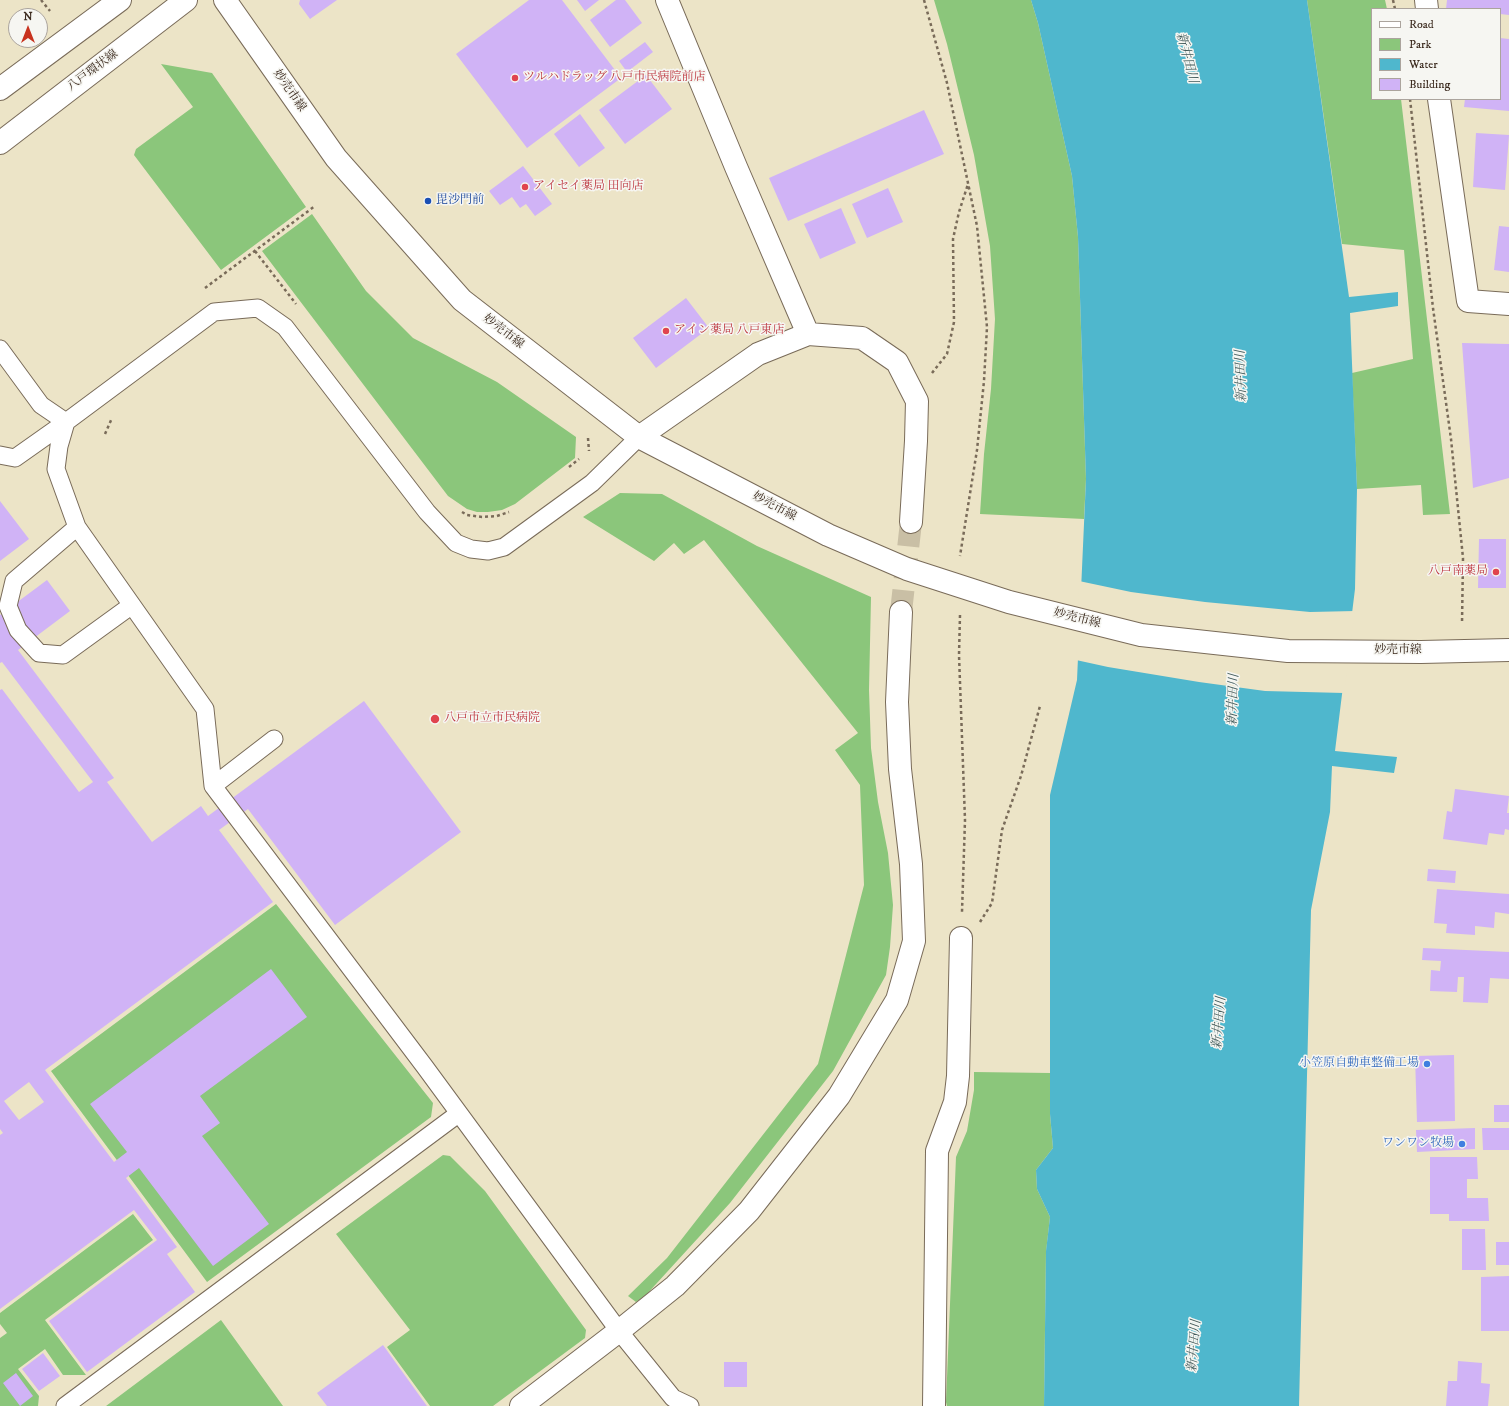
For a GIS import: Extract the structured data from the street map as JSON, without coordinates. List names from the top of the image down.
{
  "streets": {
    "street": ["八戸環状線", "妙売市線"]
  },
  "water": ["新井田川"],
  "places": [
    "ツルハドラッグ 八戸市民病院前店",
    "アイセイ薬局 田向店",
    "毘沙門前",
    "アイン薬局 八戸東店",
    "八戸南薬局",
    "八戸市立市民病院",
    "小笠原自動車整備工場",
    "ワンワン牧場"
  ],
  "legend": [
    "Road",
    "Park",
    "Water",
    "Building"
  ],
  "north": "top"
}
